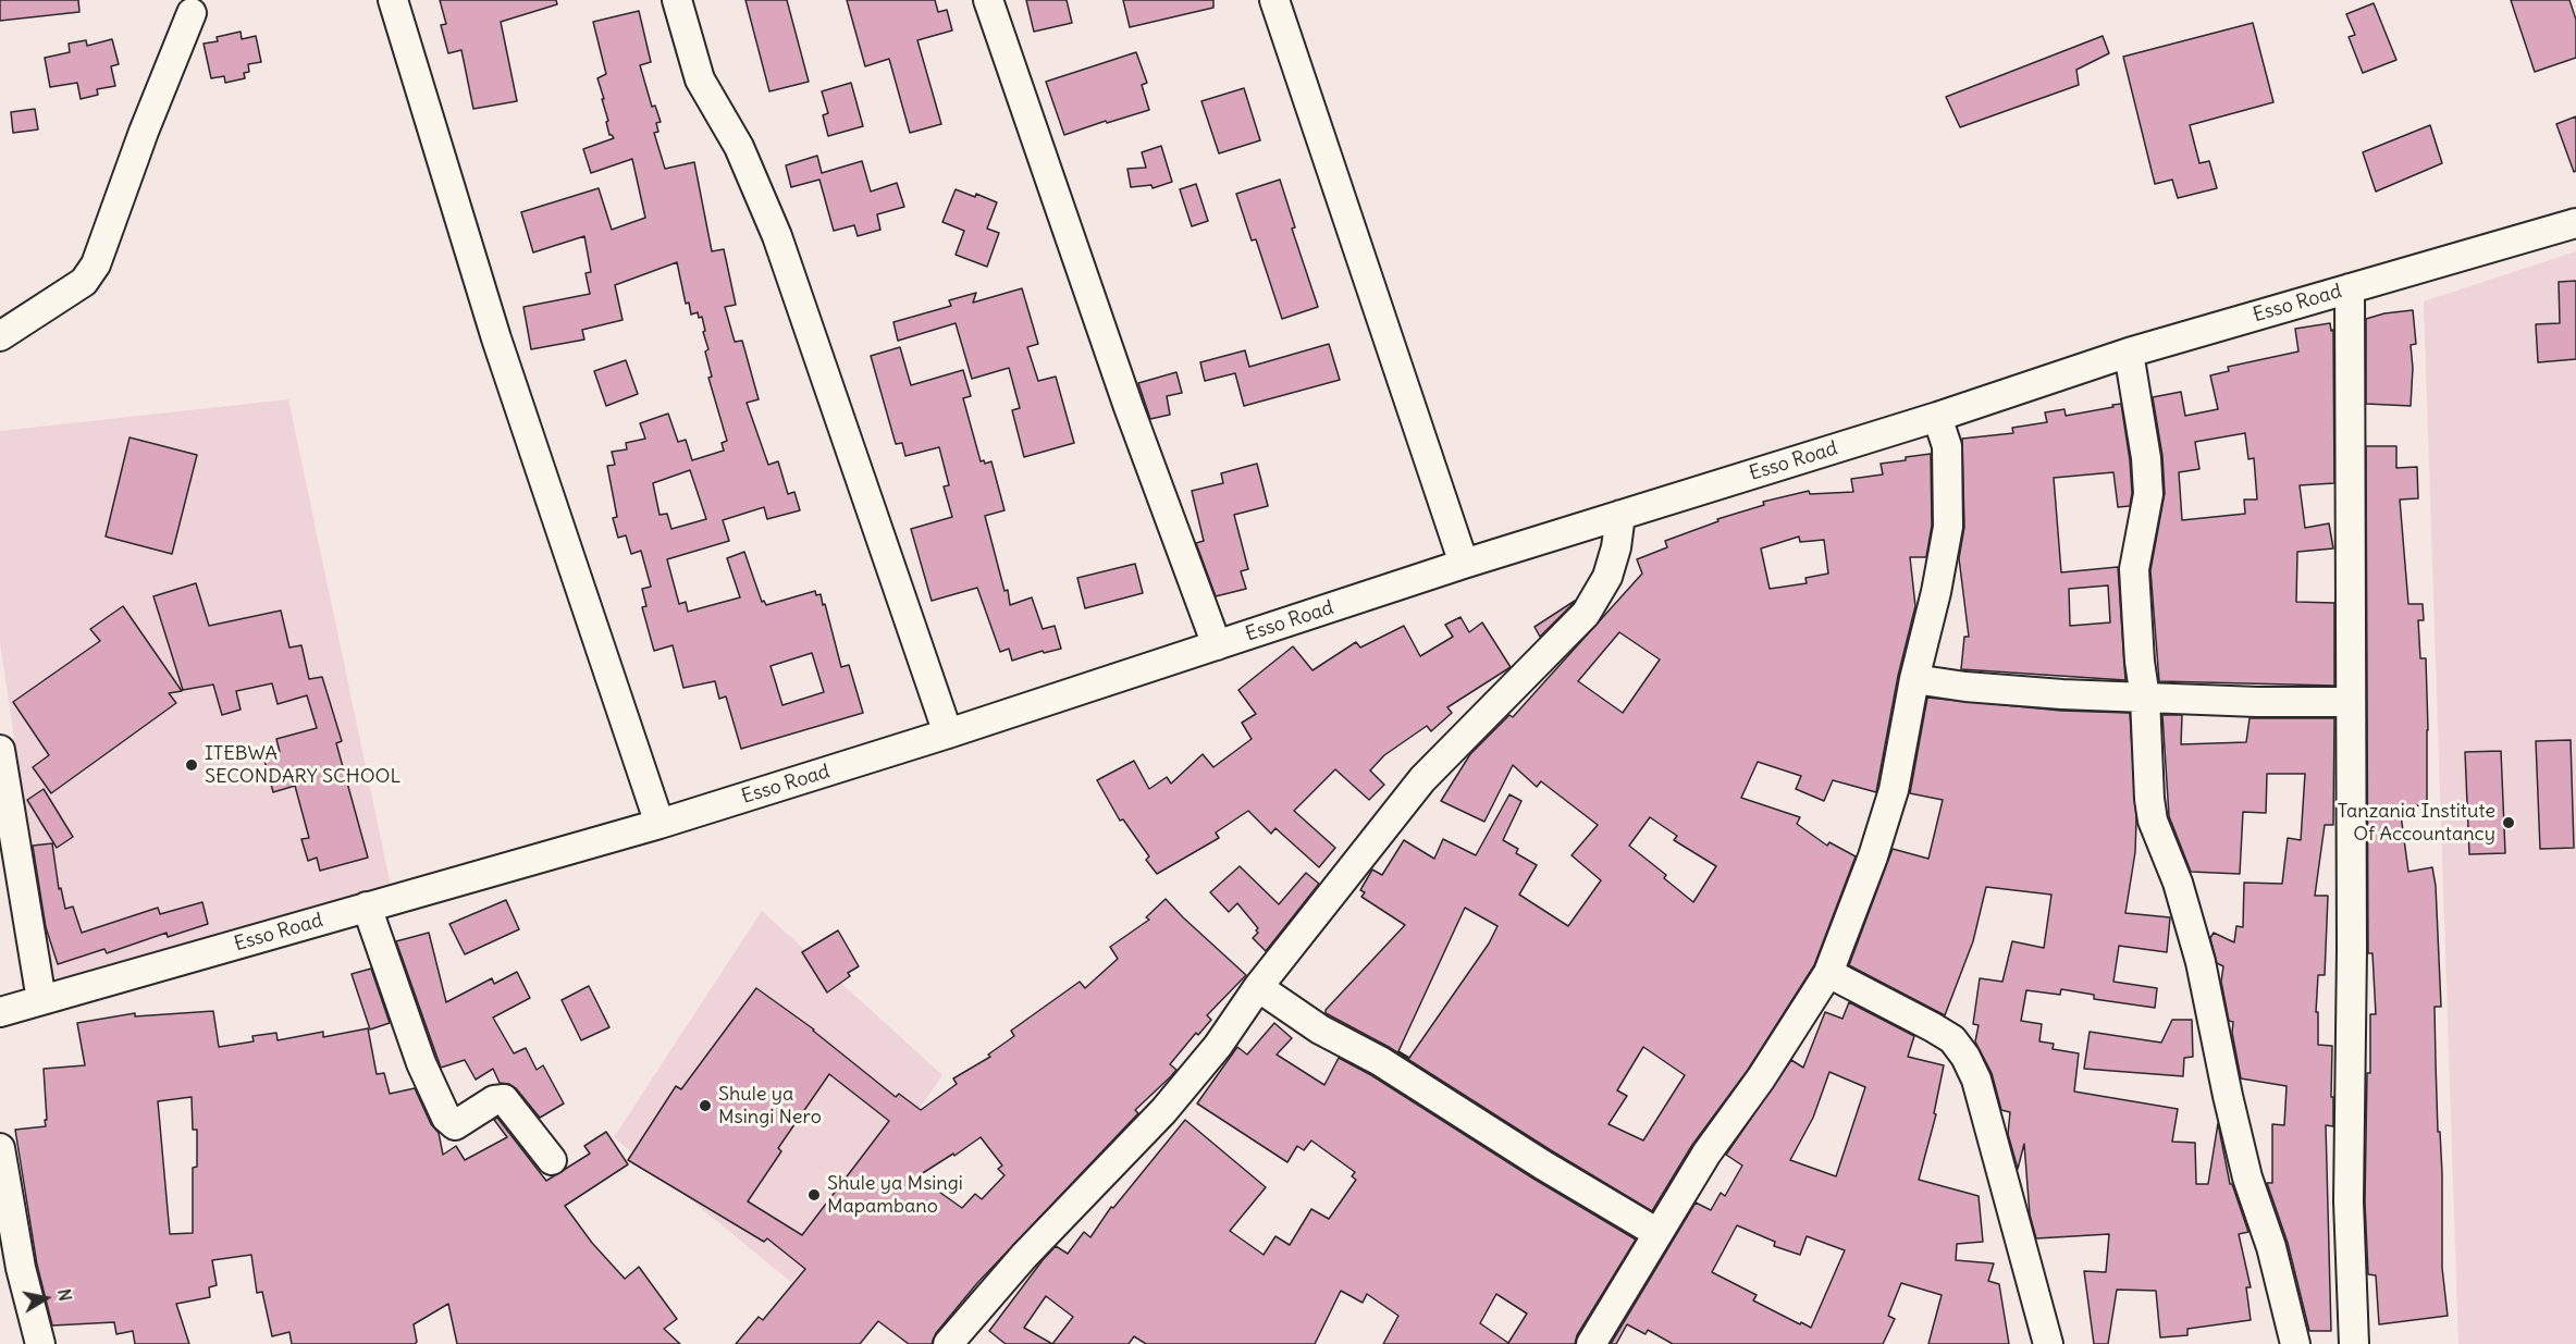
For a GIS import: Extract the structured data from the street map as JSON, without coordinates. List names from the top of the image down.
{
  "streets": {
    "street": ["Esso Road"]
  },
  "places": [
    "ITEBWA SECONDARY SCHOOL",
    "Tanzania Institute Of Accountancy",
    "Shule ya Msingi Nero",
    "Shule ya Msingi Mapambano"
  ],
  "north": "right"
}
